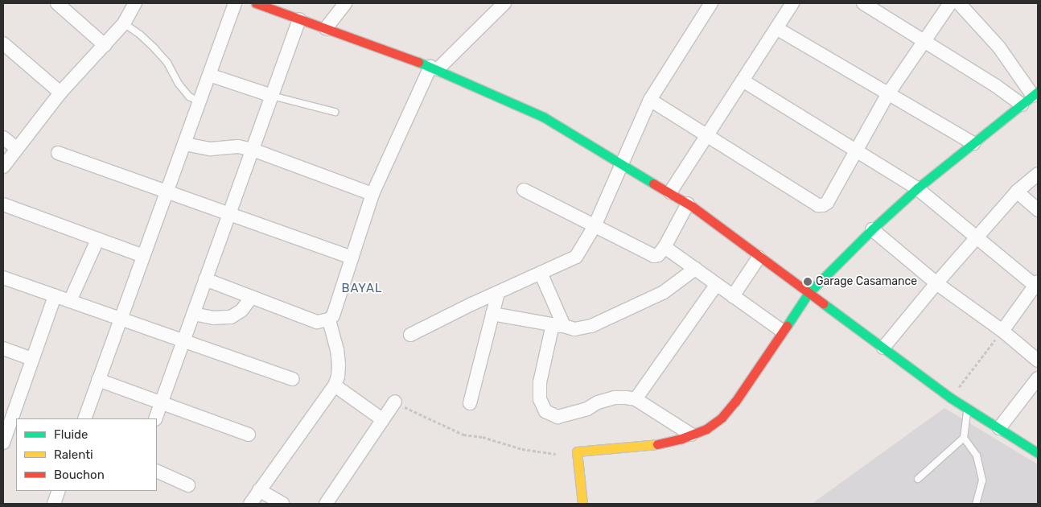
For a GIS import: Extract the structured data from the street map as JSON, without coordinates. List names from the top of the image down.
{
  "districts": ["BAYAL"],
  "places": ["Garage Casamance"],
  "legend": ["Fluide", "Ralenti", "Bouchon"]
}
